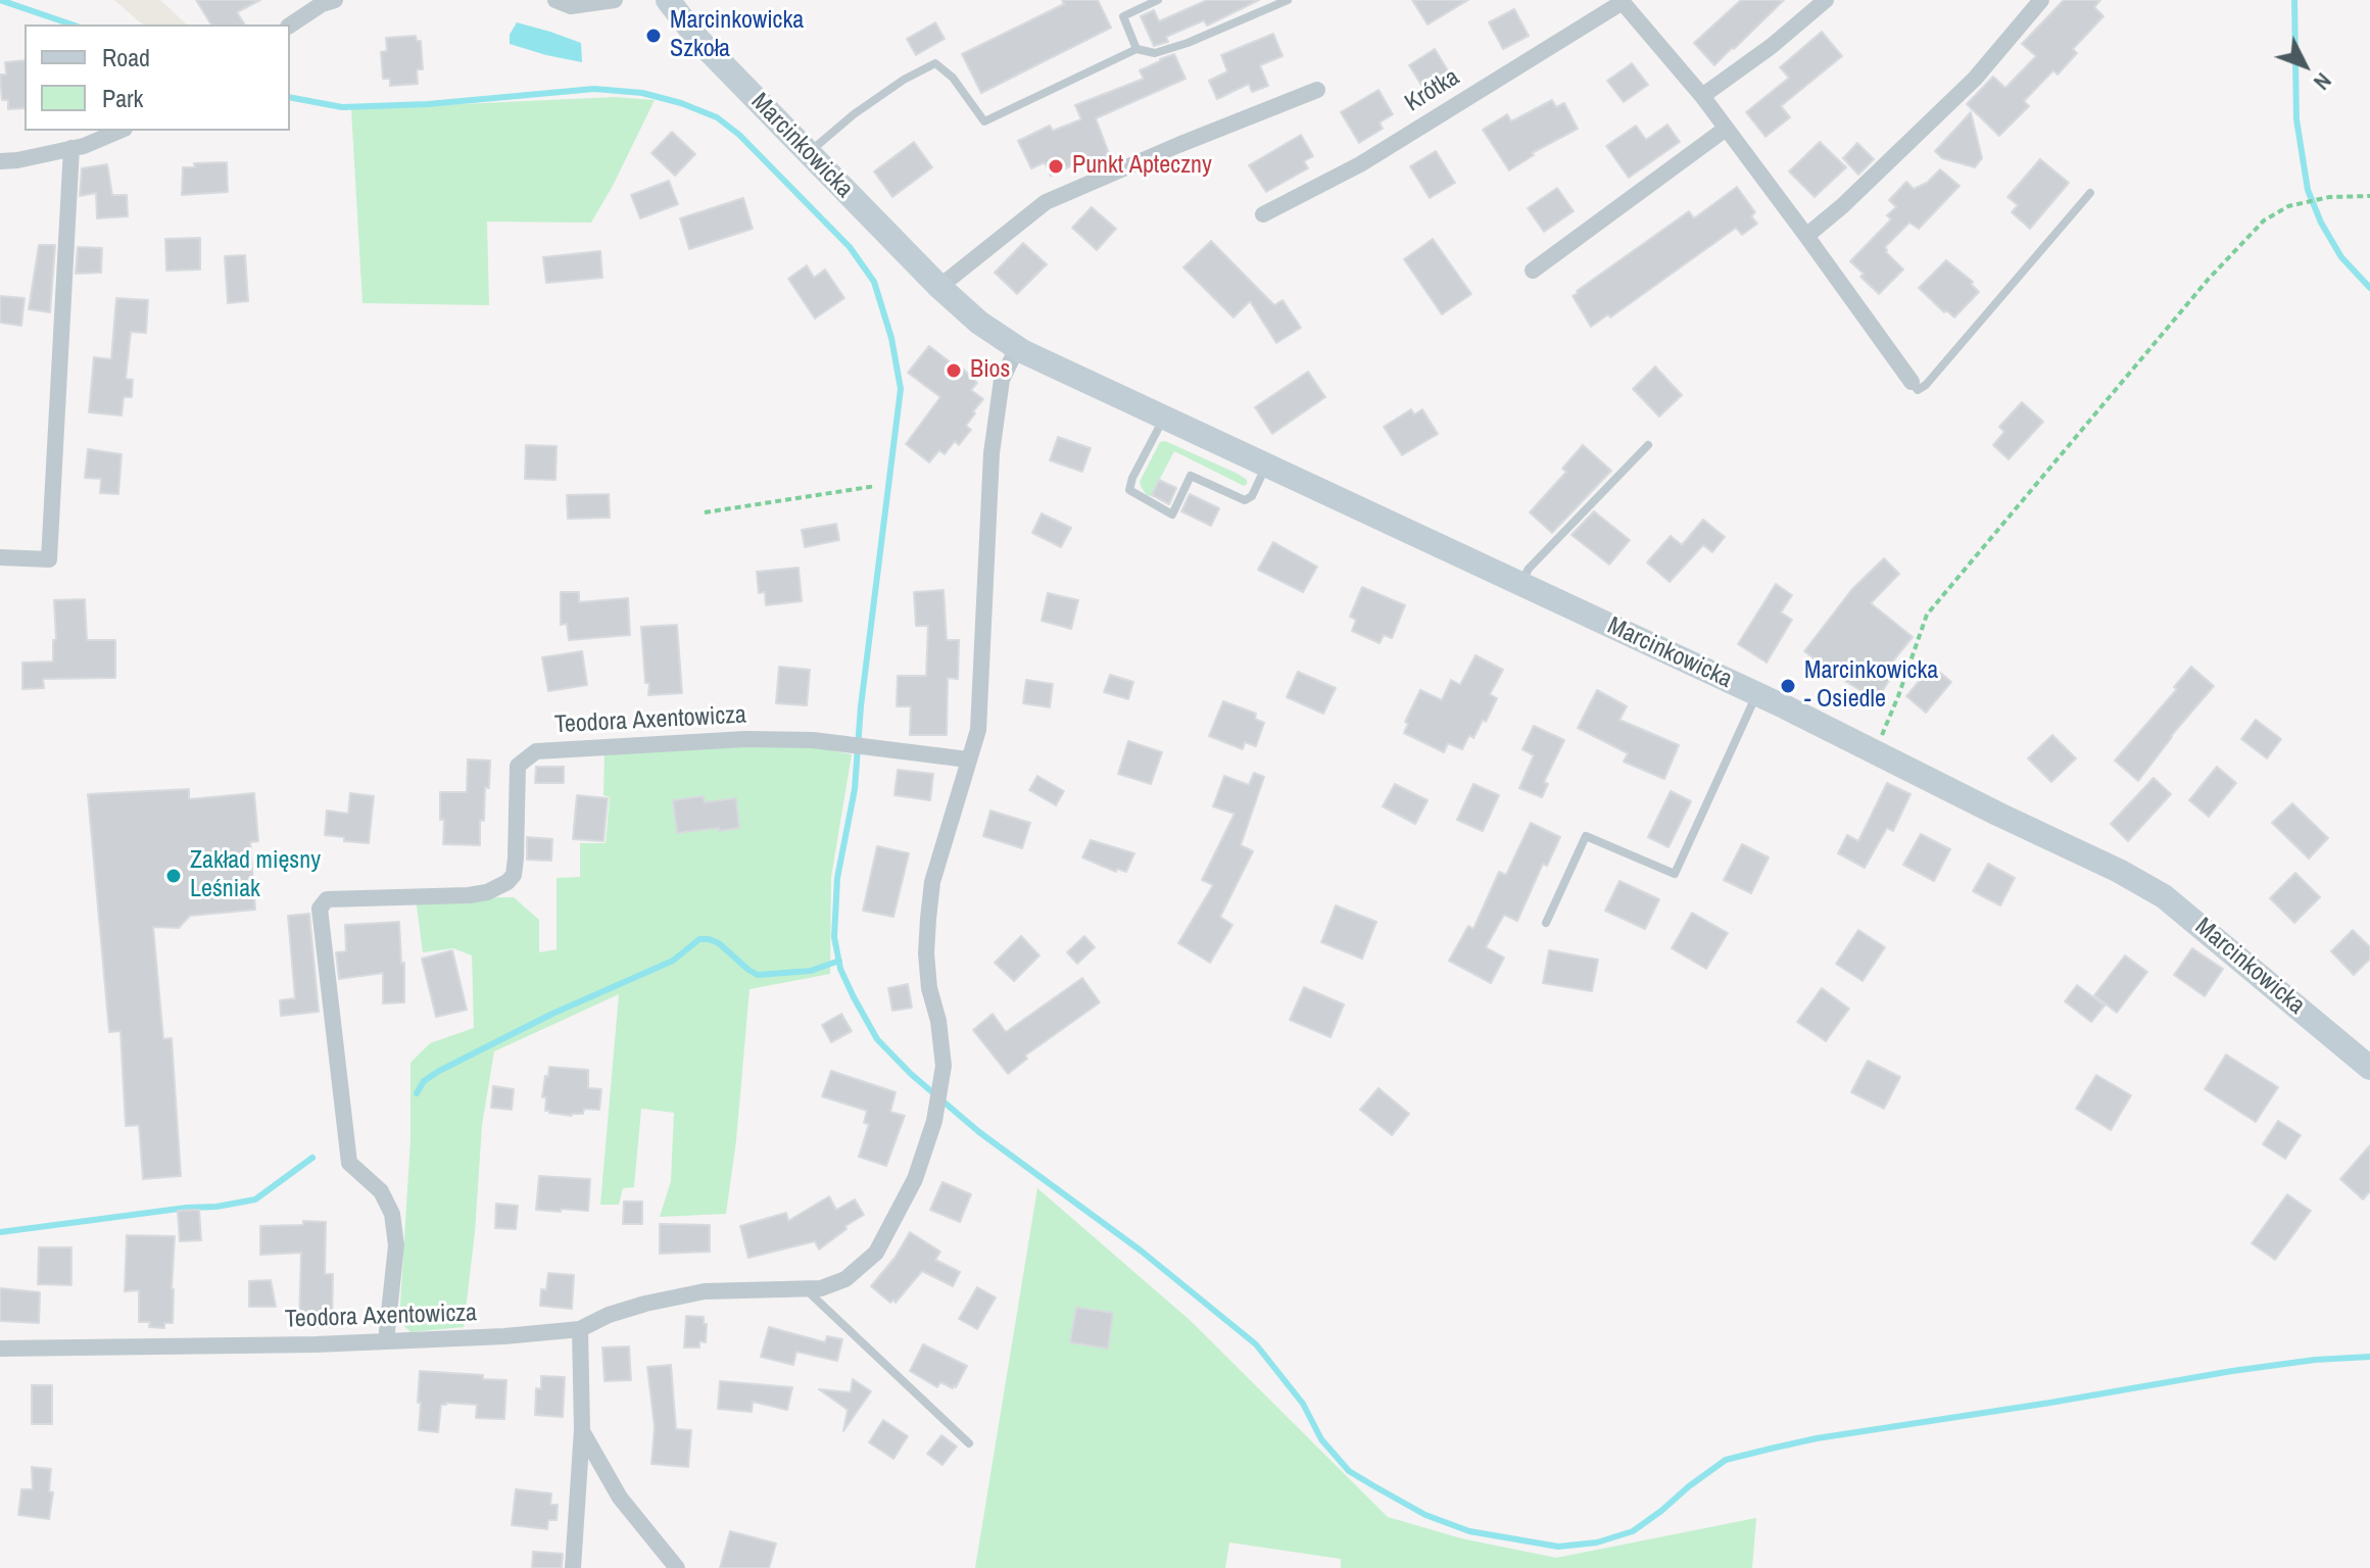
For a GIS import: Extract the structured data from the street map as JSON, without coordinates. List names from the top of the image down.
{
  "streets": {
    "street": ["Krótka", "Marcinkowicka", "Teodora Axentowicza"]
  },
  "crossings": [
    ["Marcinkowicka", "Teodora Axentowicza"]
  ],
  "places": [
    "Marcinkowicka Szkoła",
    "Punkt Apteczny",
    "Bios",
    "Marcinkowicka - Osiedle",
    "Zakład mięsny Leśniak"
  ],
  "legend": ["Road", "Park"],
  "north": "bottom right"
}
